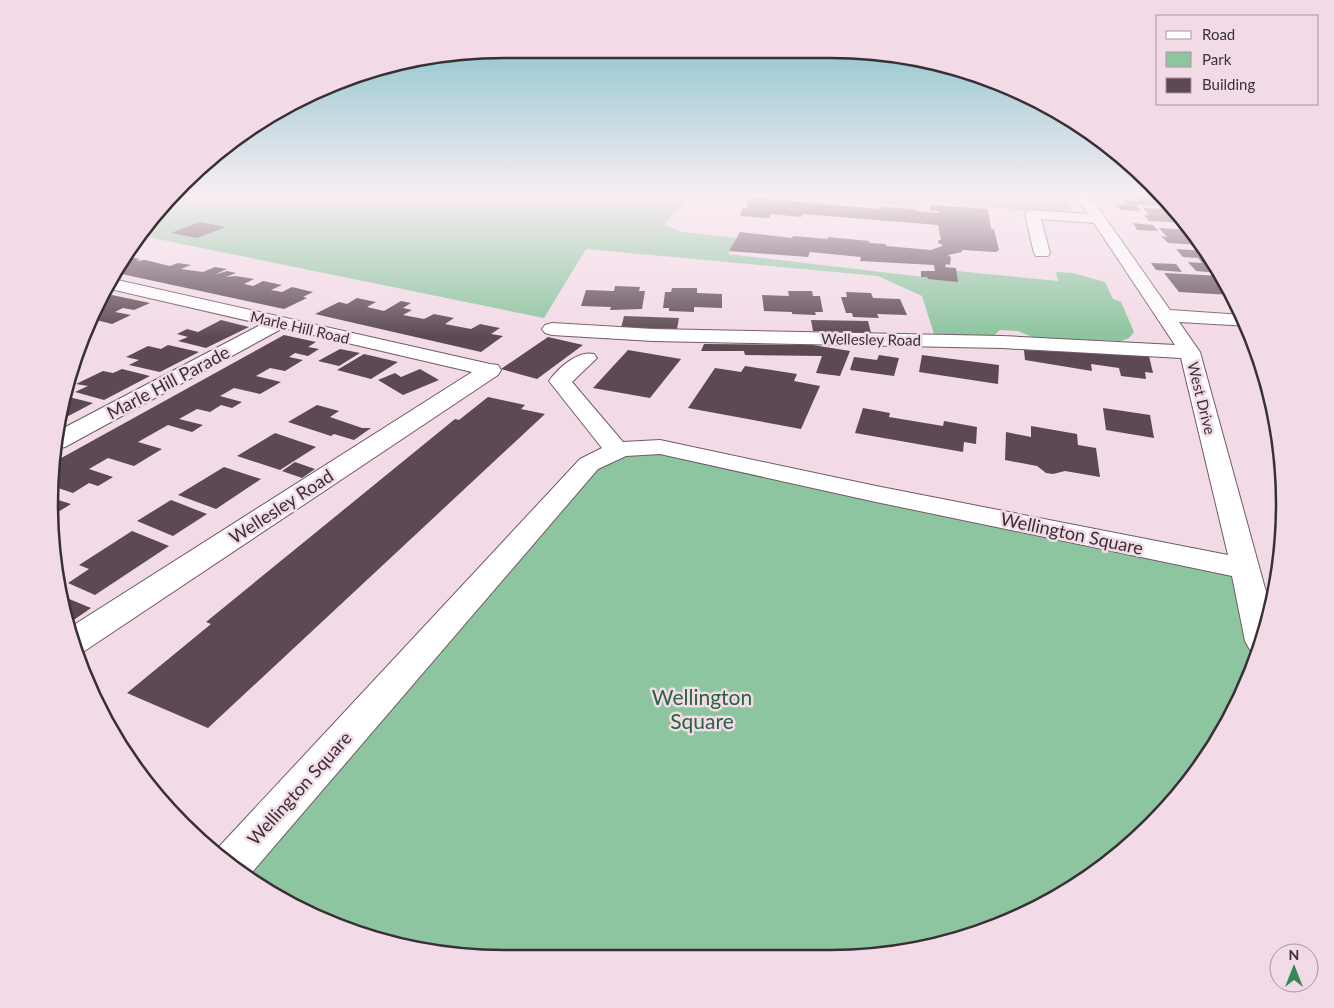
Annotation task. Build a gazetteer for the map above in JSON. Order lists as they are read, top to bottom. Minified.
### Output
{"streets":{"street":["Marle Hill Road","Wellesley Road","Marle Hill Parade","West Drive","Wellington Square"]},"crossings":[["Marle Hill Road","Wellesley Road"],["Marle Hill Road","Marle Hill Parade"],["Wellesley Road","West Drive"],["West Drive","Wellington Square"]],"parks":["Wellington Square"],"legend":["Road","Park","Building"],"north":"top"}
